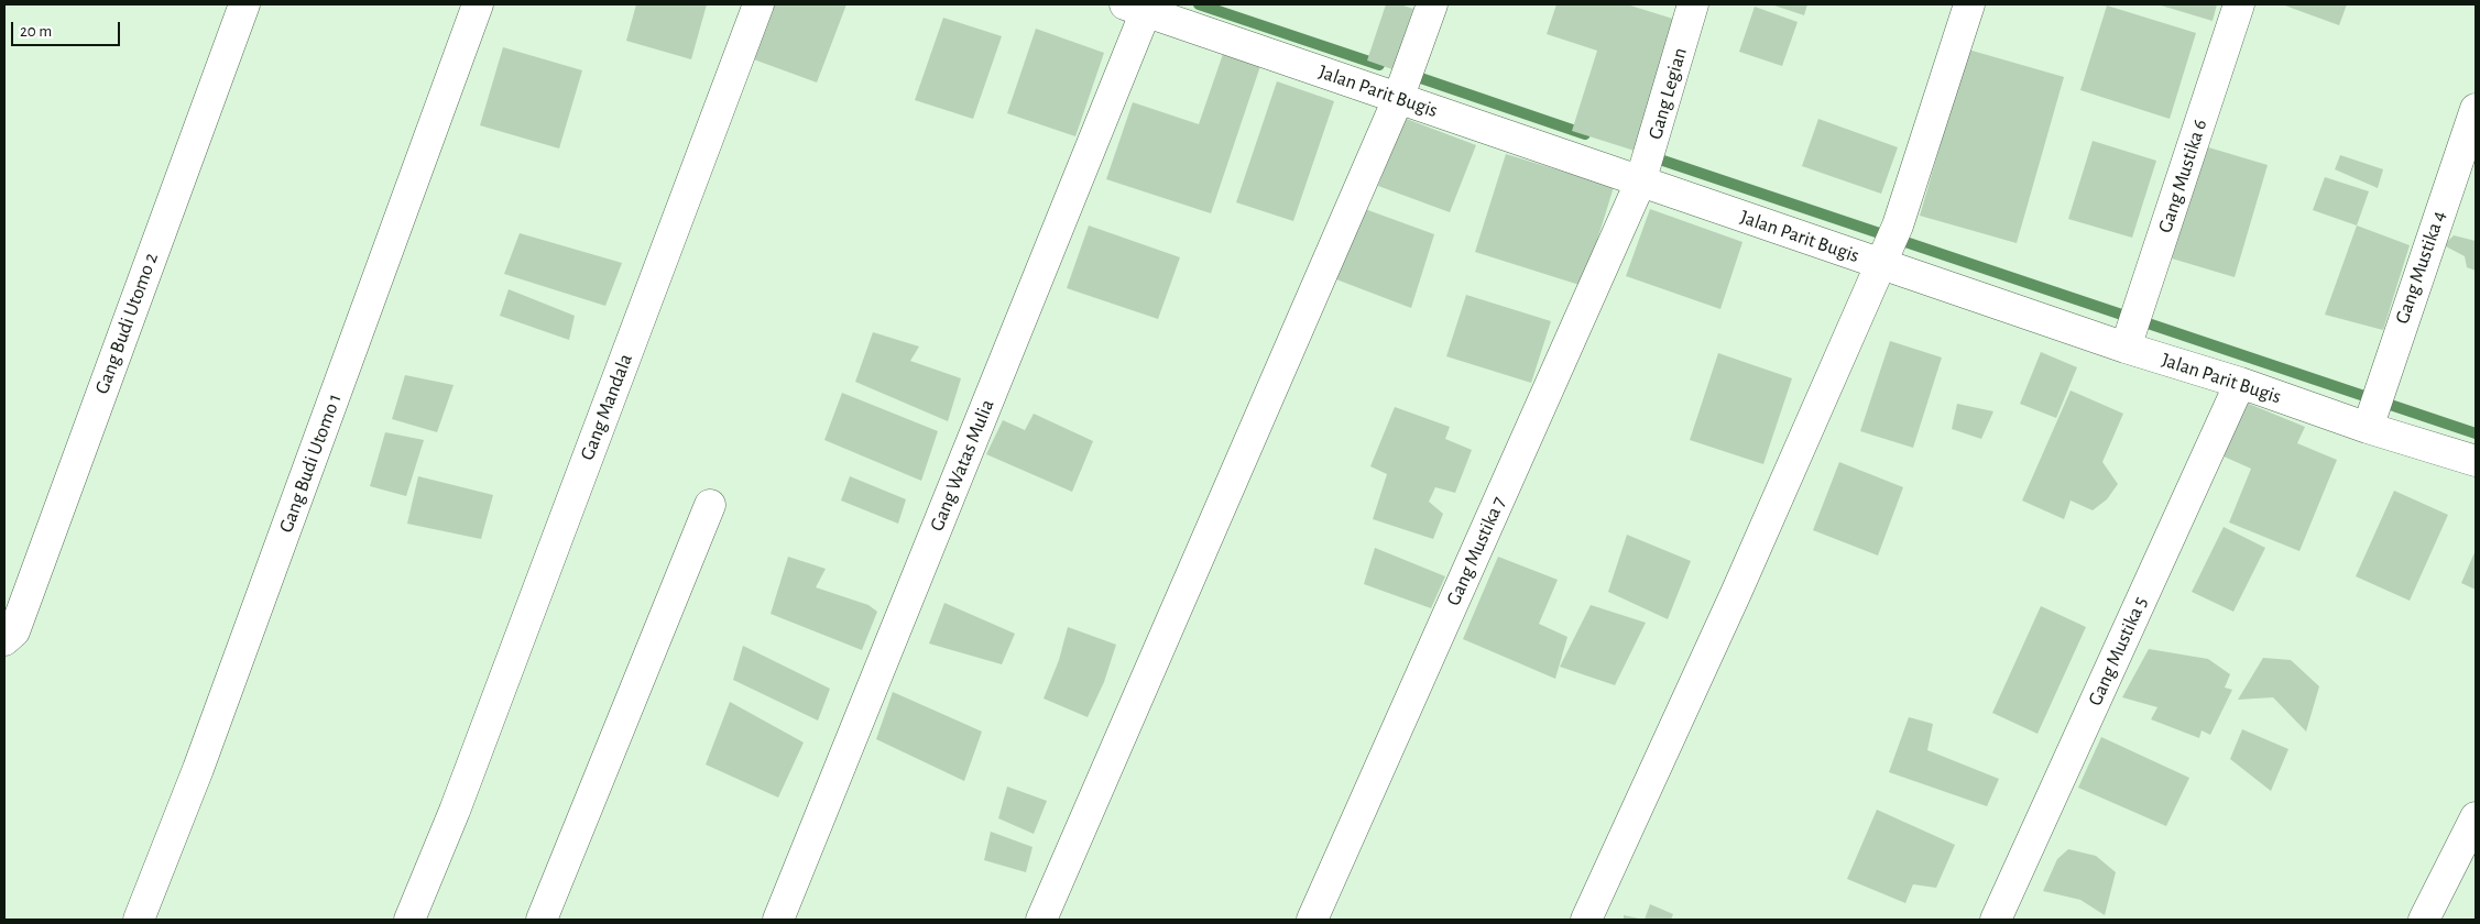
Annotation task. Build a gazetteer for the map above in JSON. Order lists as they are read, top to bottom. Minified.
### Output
{"streets":{"street":["Jalan Parit Bugis","Gang Legian","Gang Mustika 6","Gang Mustika 4","Gang Budi Utomo 2","Gang Mandala","Gang Budi Utomo 1","Gang Watas Mulia","Gang Mustika 7","Gang Mustika 5"]},"crossings":[["Jalan Parit Bugis","Gang Legian"],["Jalan Parit Bugis","Gang Mustika 6"],["Jalan Parit Bugis","Gang Mustika 4"],["Jalan Parit Bugis","Gang Watas Mulia"],["Jalan Parit Bugis","Gang Mustika 7"],["Jalan Parit Bugis","Gang Mustika 5"],["Gang Legian","Gang Mustika 7"]],"scale_bar":"20 m"}
